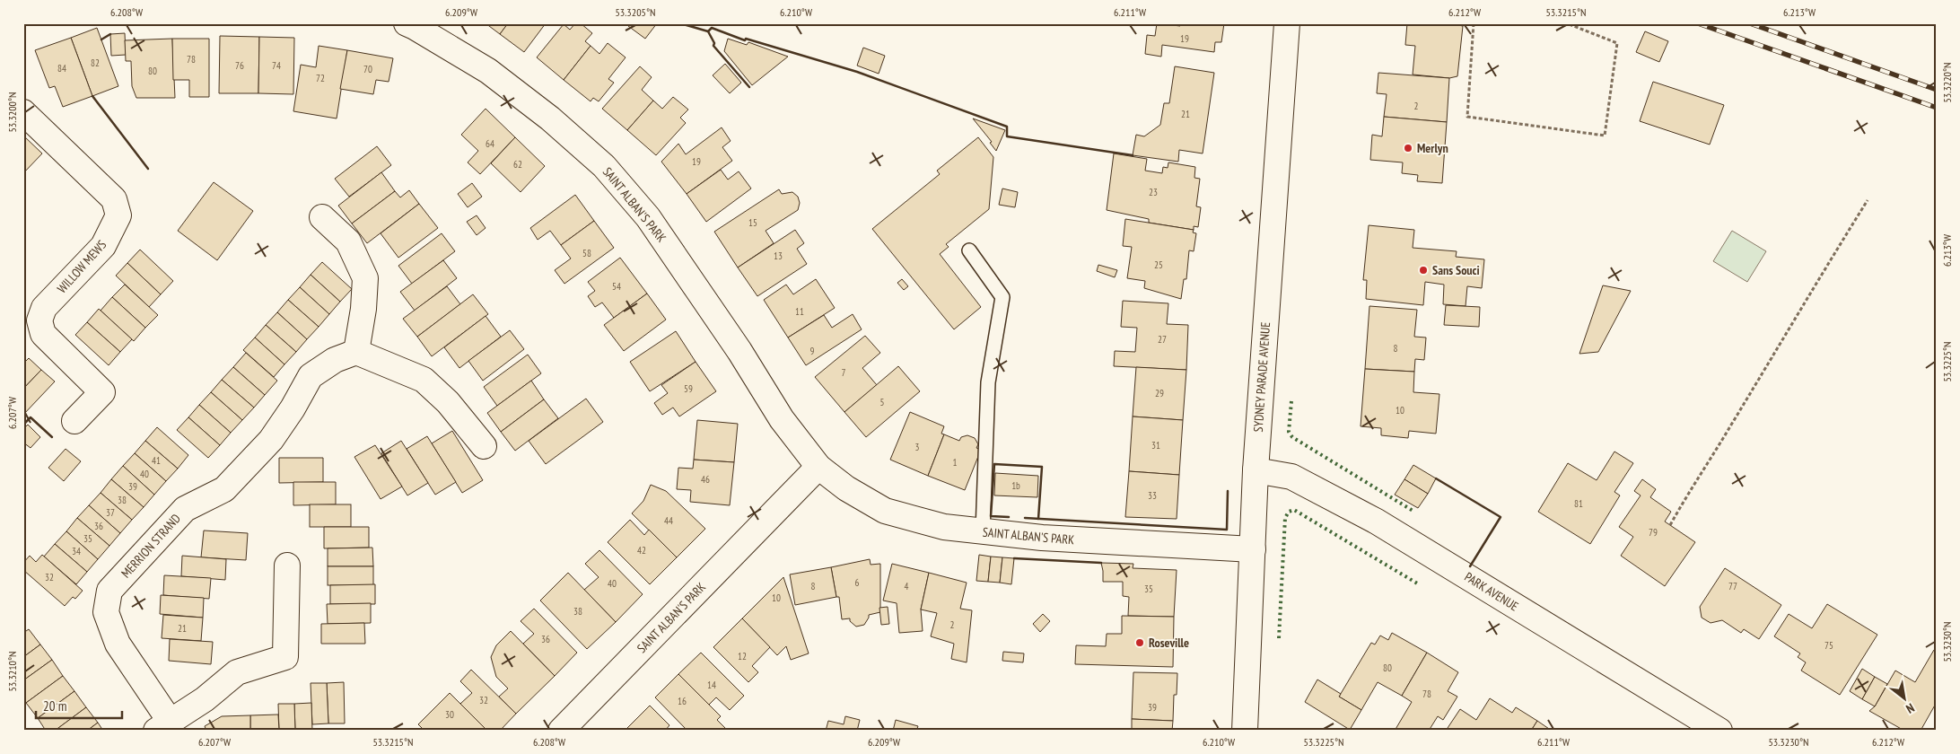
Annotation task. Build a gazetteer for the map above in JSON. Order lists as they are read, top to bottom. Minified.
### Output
{"streets":{"street":["SAINT ALBAN'S PARK","WILLOW MEWS","SYDNEY PARADE AVENUE","MERRION STRAND","PARK AVENUE"]},"crossings":[["SAINT ALBAN'S PARK","SYDNEY PARADE AVENUE"],["SYDNEY PARADE AVENUE","PARK AVENUE"]],"places":["Merlyn","Sans Souci","Roseville"],"house_numbers":["19","78","82","76","74","84","70","80","72","2","21","64","19","62","23","15","58","13","25","54","11","27","8","9","7","59","29","5","10","31","3","41","1","40","46","1b","39","33","38","81","37","44","36","79","35","42","34","32","6","40","8","4","77","35","10","38","2","21","36","75","12","80","14","78","32","16","39","30"],"scale_bar":"20 m","north":"bottom right","coordinates":["6.208°W","6.209°W","53.3205°N","6.210°W","6.211°W","6.212°W","53.3215°N","6.213°W","53.3220°N","53.3200°N","53.3225°N","6.207°W","53.3230°N","53.3210°N"]}
